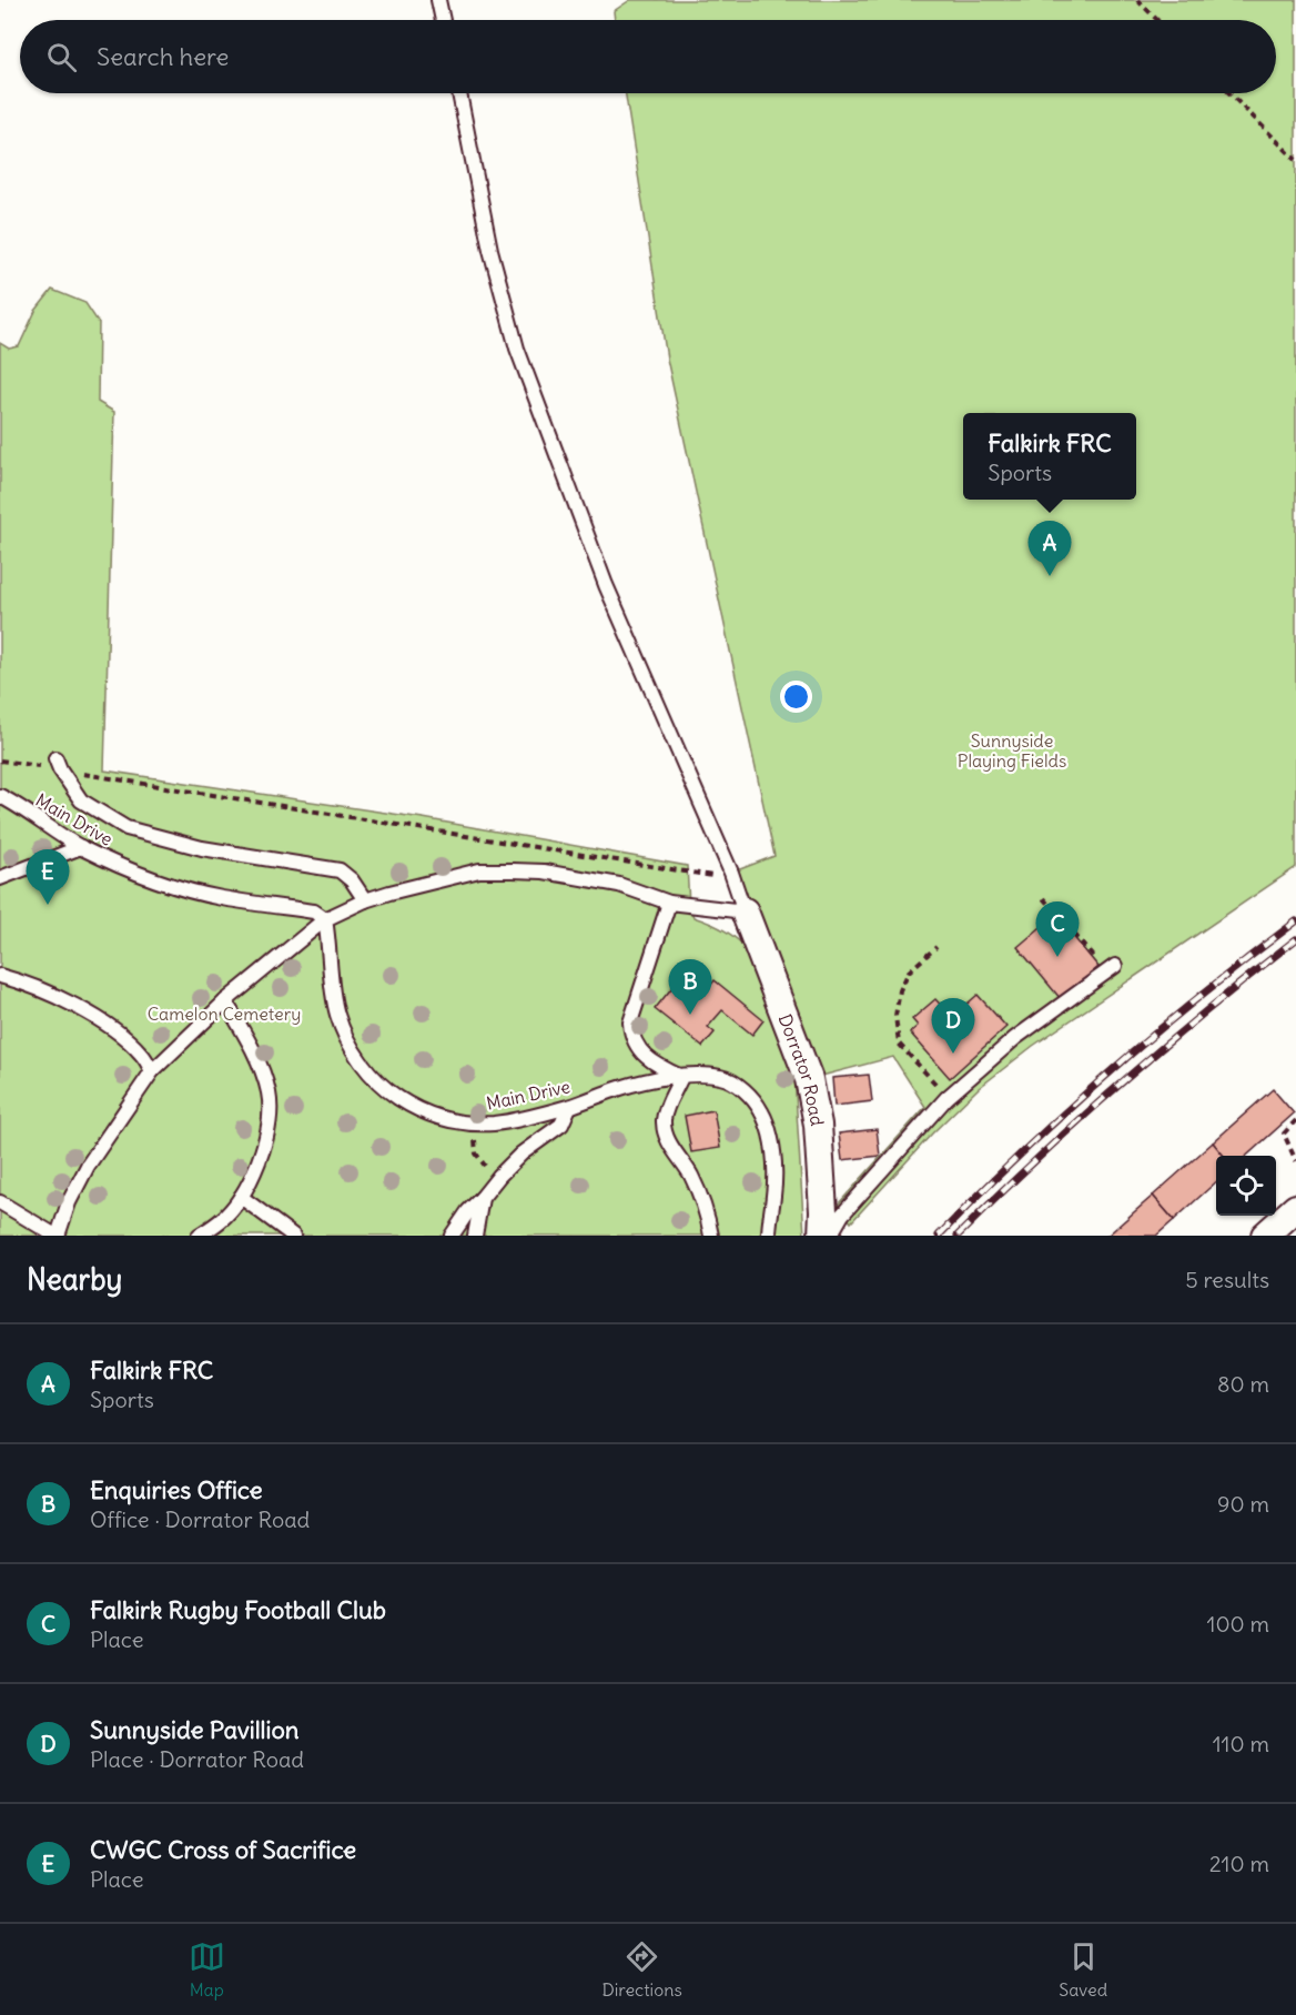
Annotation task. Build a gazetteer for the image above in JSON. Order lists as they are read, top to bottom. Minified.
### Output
{"streets":{"street":["Dorrator Road"],"lane":["Main Drive"]},"parks":["Sunnyside Playing Fields","Camelon Cemetery"],"page":{"search":"Search here","popup":["Falkirk FRC","Sports"],"pins":["A","E","C","B","D"],"heading":["Nearby","5 results"],"list":[{"mark":"A","name":"Falkirk FRC","note":"Sports","value":"80 m"},{"mark":"B","name":"Enquiries Office","note":"Office · Dorrator Road","value":"90 m"},{"mark":"C","name":"Falkirk Rugby Football Club","note":"Place","value":"100 m"},{"mark":"D","name":"Sunnyside Pavillion","note":"Place · Dorrator Road","value":"110 m"},{"mark":"E","name":"CWGC Cross of Sacrifice","note":"Place","value":"210 m"}],"nav":["Map","Directions","Saved"]}}
